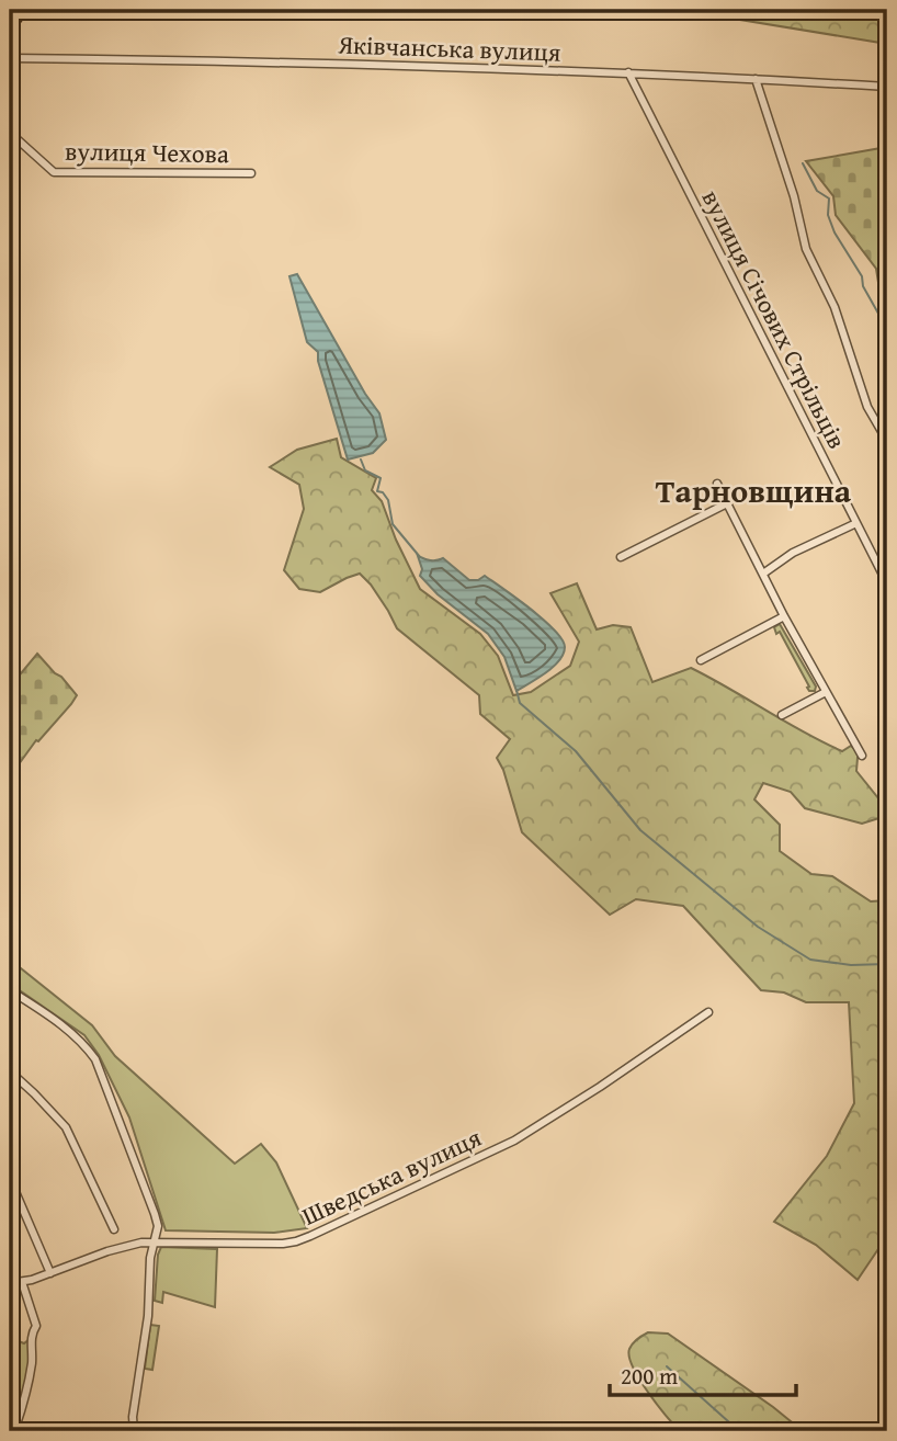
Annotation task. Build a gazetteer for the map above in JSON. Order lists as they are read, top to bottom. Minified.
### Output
{"streets":{"street":["Яківчанська вулиця","вулиця Чехова","вулиця Січових Стрільців","Шведська вулиця"]},"crossings":[["Яківчанська вулиця","вулиця Січових Стрільців"]],"districts":["Тарновщина"],"scale_bar":"200 m"}
